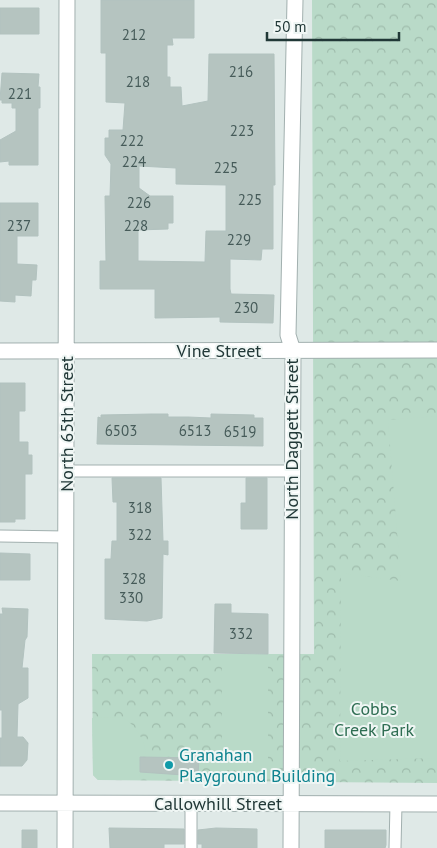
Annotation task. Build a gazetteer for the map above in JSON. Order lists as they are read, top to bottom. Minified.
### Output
{"streets":{"street":["Vine Street","North 65th Street","North Daggett Street","Callowhill Street"]},"crossings":[["Vine Street","North 65th Street"],["Vine Street","North Daggett Street"],["North 65th Street","Callowhill Street"],["North Daggett Street","Callowhill Street"]],"parks":["Cobbs Creek Park"],"places":["Granahan Playground Building"],"house_numbers":["212","216","218","221","223","222","224","225","225","226","237","228","229","230","6503","6513","6519","318","322","328","330","332"],"scale_bar":"50 m"}
